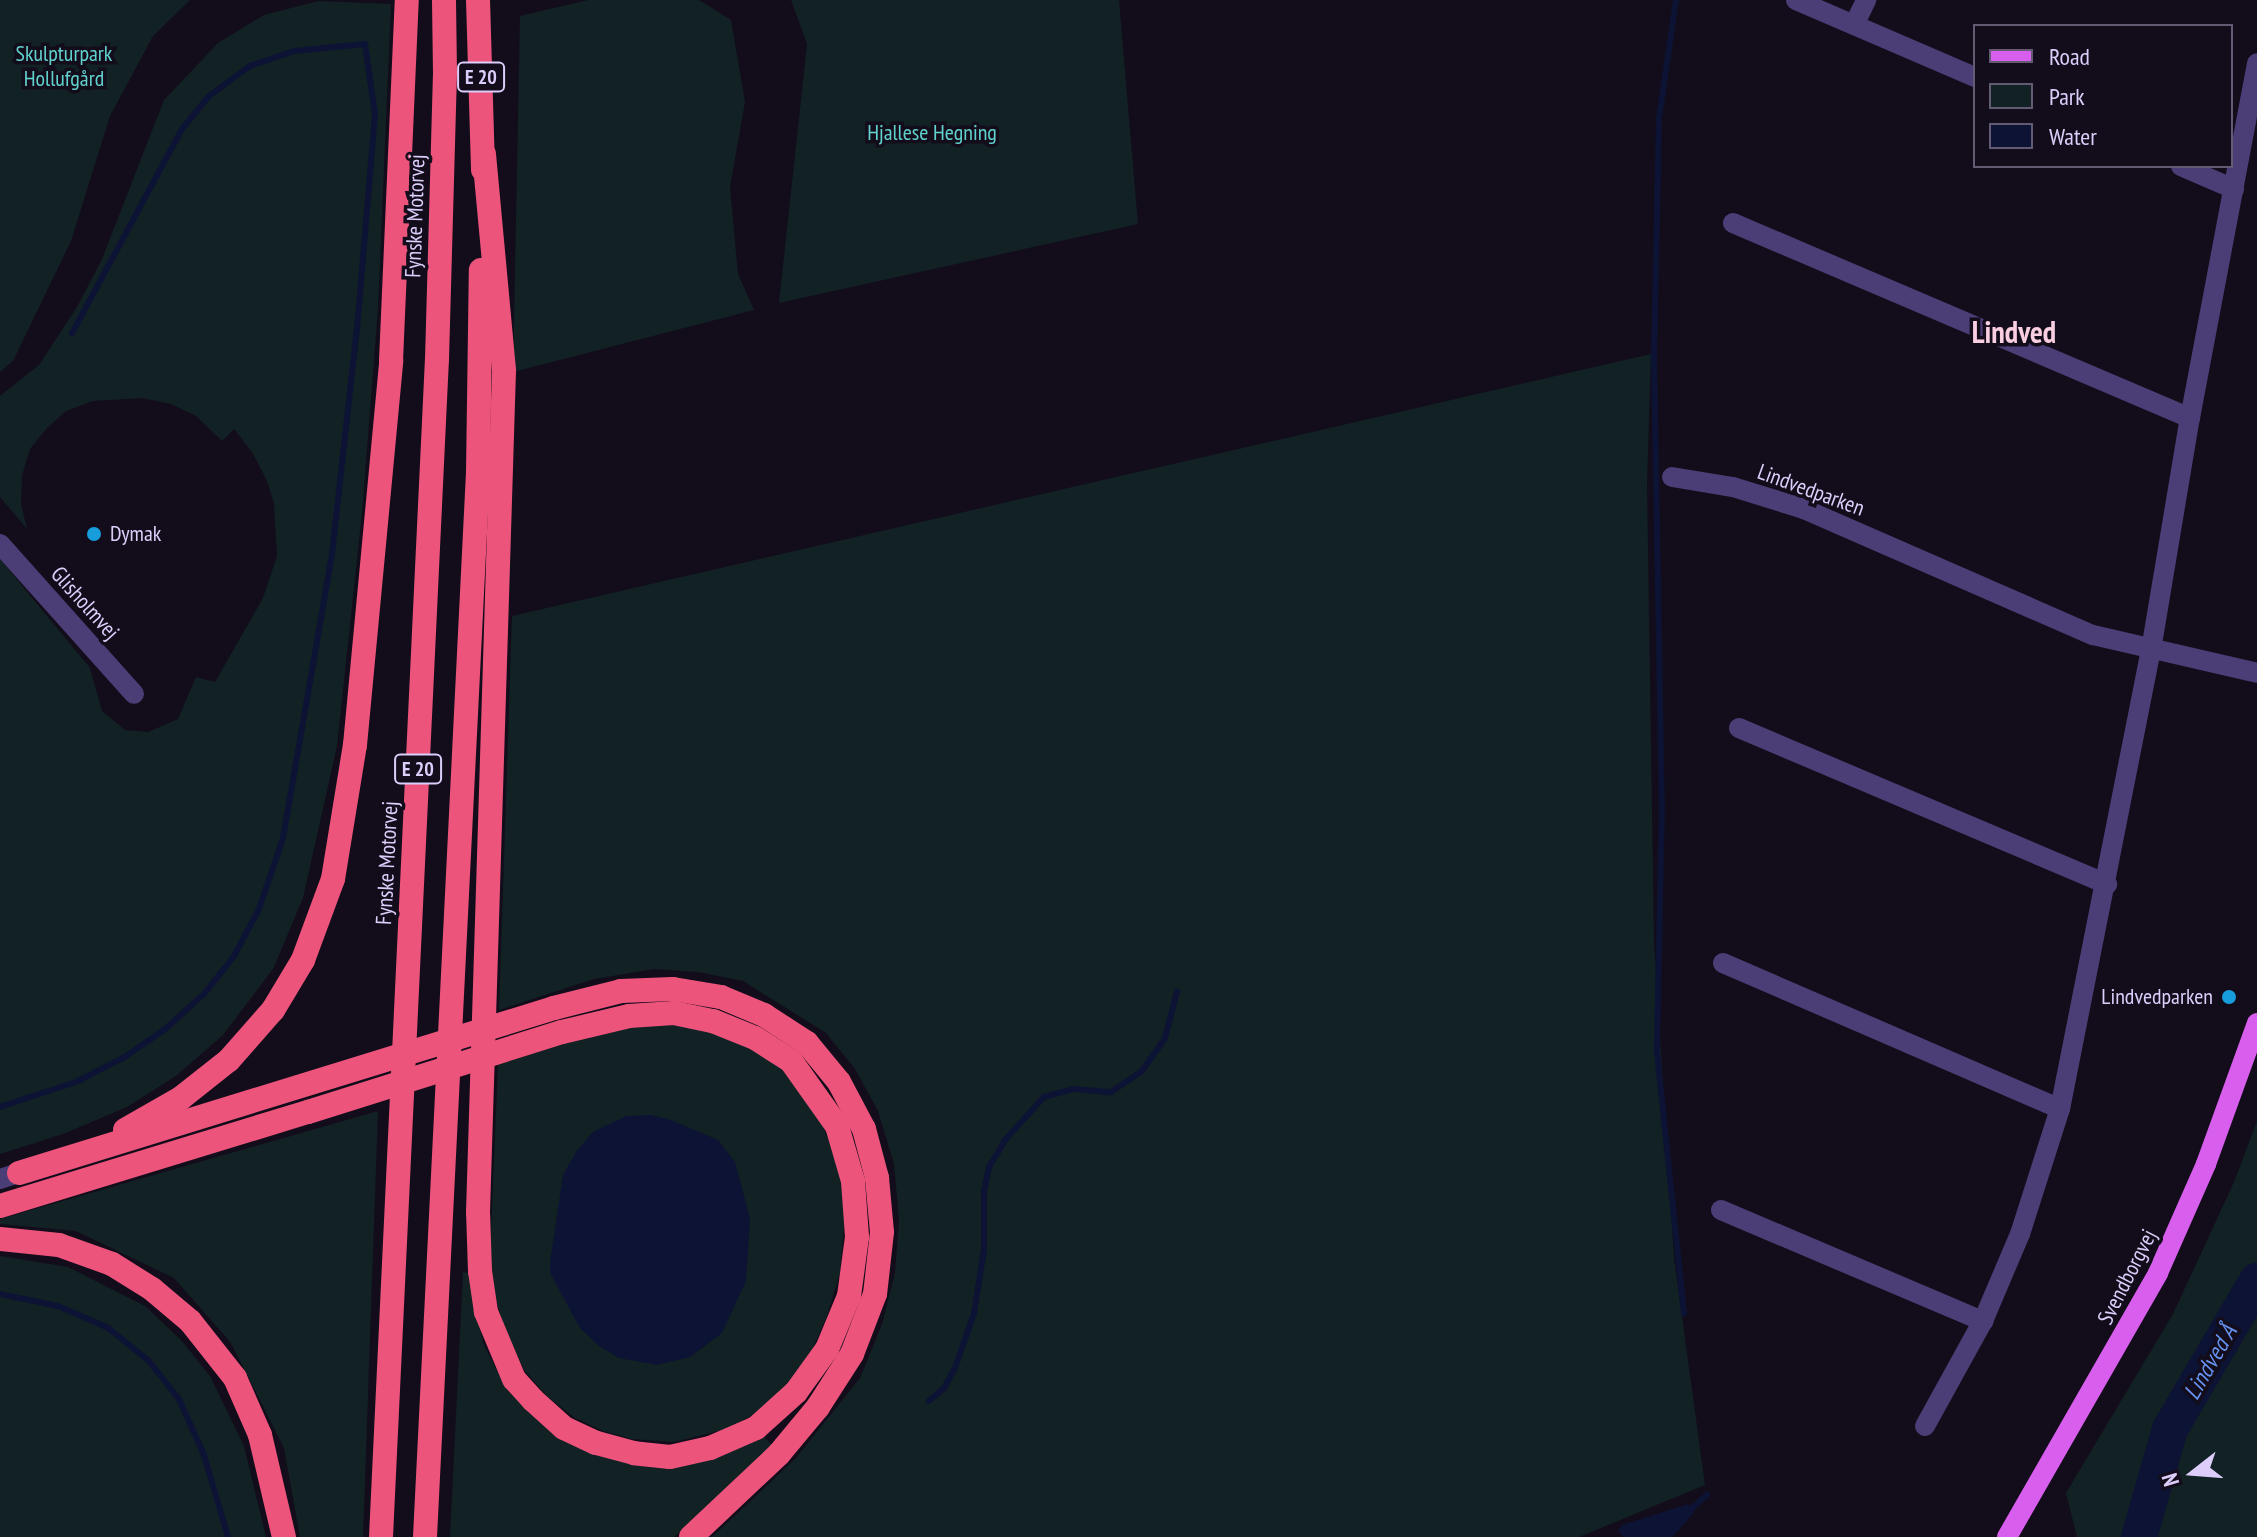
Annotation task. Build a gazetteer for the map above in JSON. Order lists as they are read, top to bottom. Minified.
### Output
{"streets":{"highway":["E 20","Fynske Motorvej"],"main road":["Svendborgvej"],"street":["Lindvedparken","Glisholmvej"]},"districts":["Lindved"],"water":["Lindved Å"],"parks":["Skulpturpark Hollufgård","Hjallese Hegning"],"places":["Dymak","Lindvedparken"],"legend":["Road","Park","Water"],"north":"left"}
